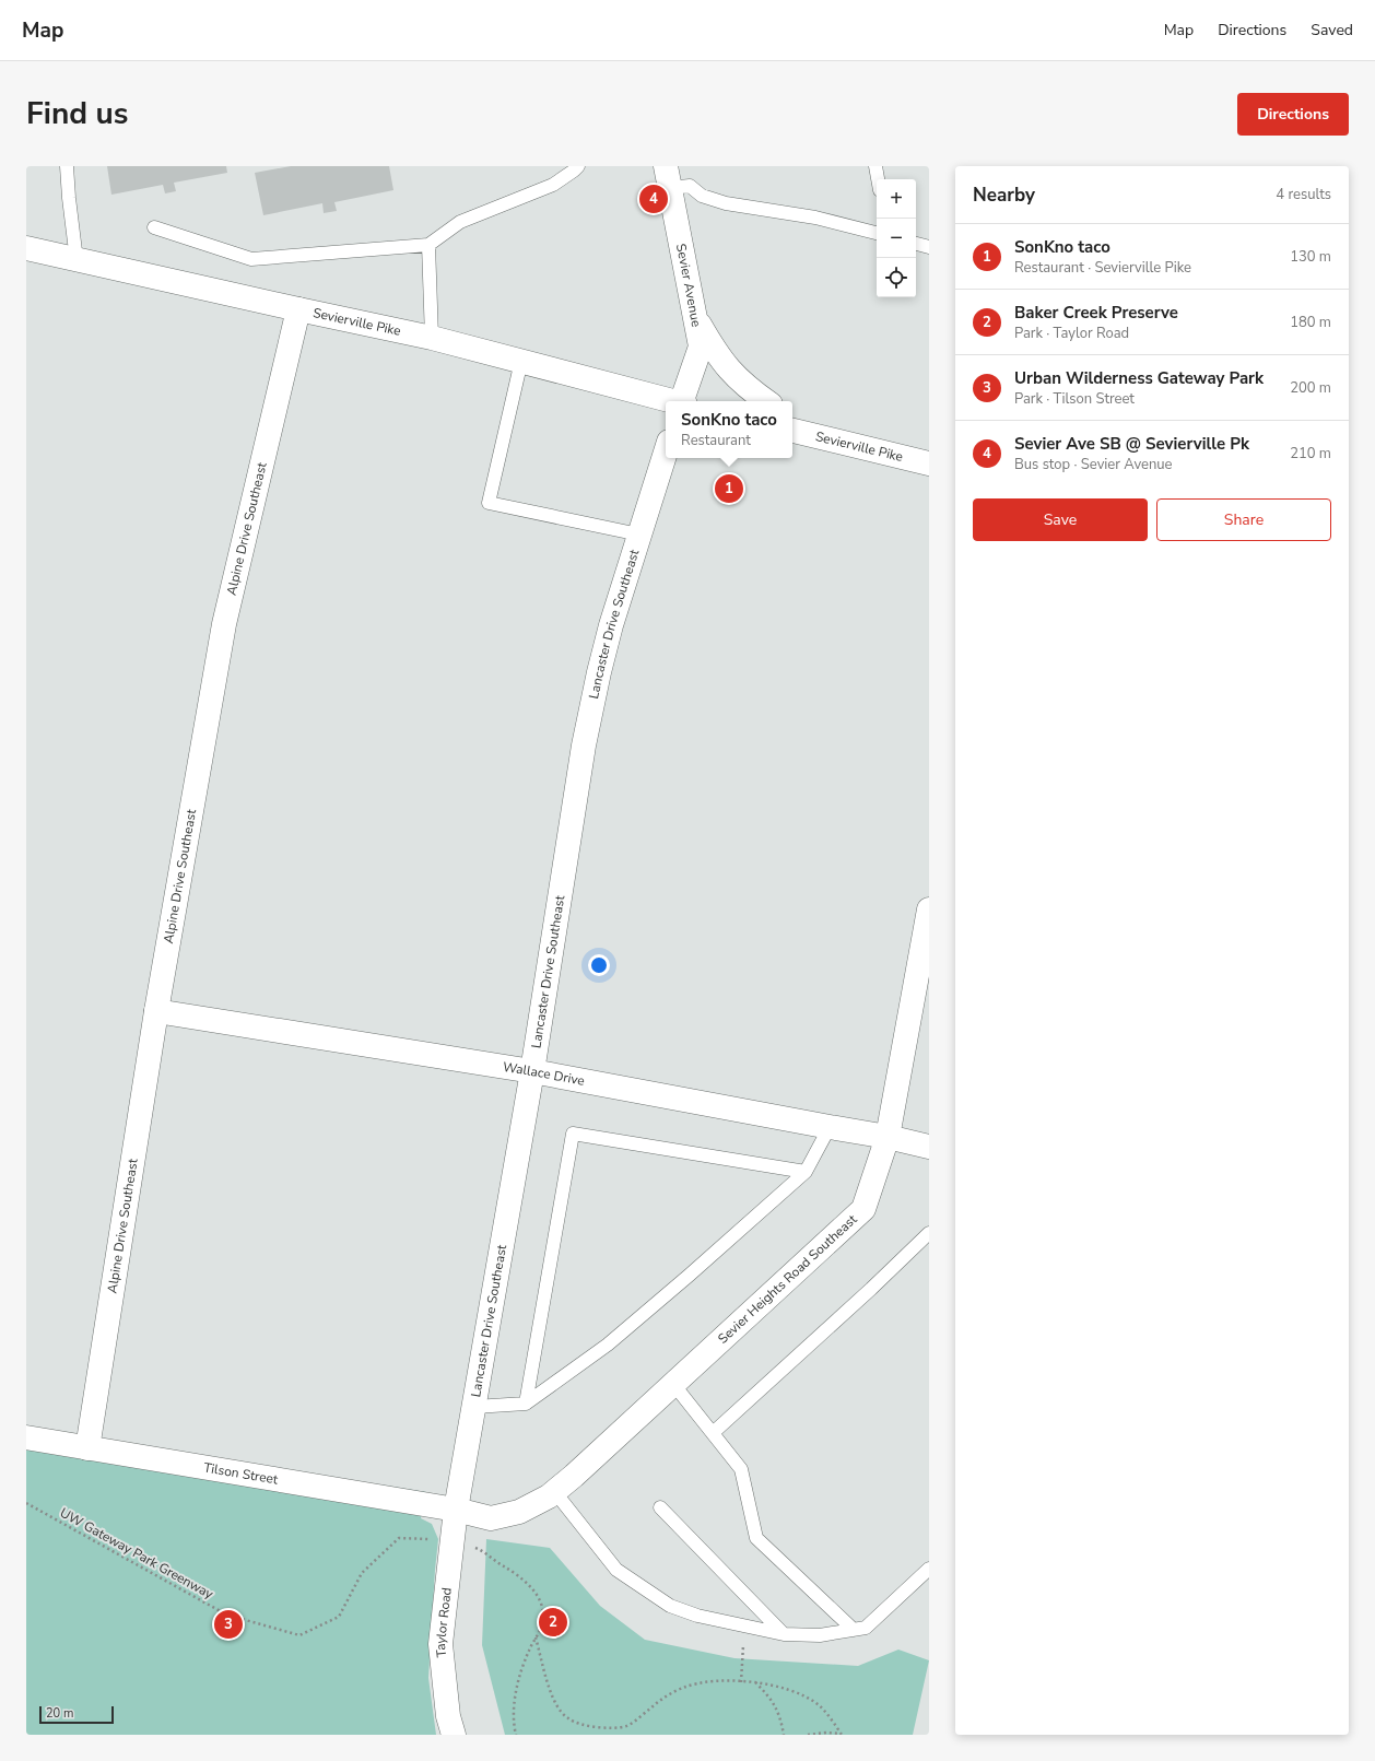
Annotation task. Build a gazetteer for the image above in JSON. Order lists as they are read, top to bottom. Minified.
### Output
{"streets":{"street":["Sevier Avenue","Sevierville Pike","Alpine Drive Southeast","Lancaster Drive Southeast","Wallace Drive","Sevier Heights Road Southeast","Tilson Street","Taylor Road"],"path":["UW Gateway Park Greenway"]},"crossings":[["Sevierville Pike","Alpine Drive Southeast"],["Alpine Drive Southeast","Wallace Drive"],["Alpine Drive Southeast","Tilson Street"],["Lancaster Drive Southeast","Wallace Drive"],["Lancaster Drive Southeast","Tilson Street"],["Lancaster Drive Southeast","Taylor Road"],["Wallace Drive","Sevier Heights Road Southeast"],["Sevier Heights Road Southeast","Tilson Street"],["Tilson Street","Taylor Road"],["UW Gateway Park Greenway","Taylor Road"]],"scale_bar":"20 m","page":{"header":"Map","nav":["Map","Directions","Saved"],"title":"Find us","buttons":["Directions",["Save","Share"]],"heading":["Nearby","4 results"],"map_buttons":["+","−"],"pins":["4","1","2","3"],"list":[{"mark":"1","name":"SonKno taco","note":"Restaurant · Sevierville Pike","value":"130 m"},{"mark":"2","name":"Baker Creek Preserve","note":"Park · Taylor Road","value":"180 m"},{"mark":"3","name":"Urban Wilderness Gateway Park","note":"Park · Tilson Street","value":"200 m"},{"mark":"4","name":"Sevier Ave SB @ Sevierville Pk","note":"Bus stop · Sevier Avenue","value":"210 m"}],"popup":["SonKno taco","Restaurant"],"scale":"20 m"}}
